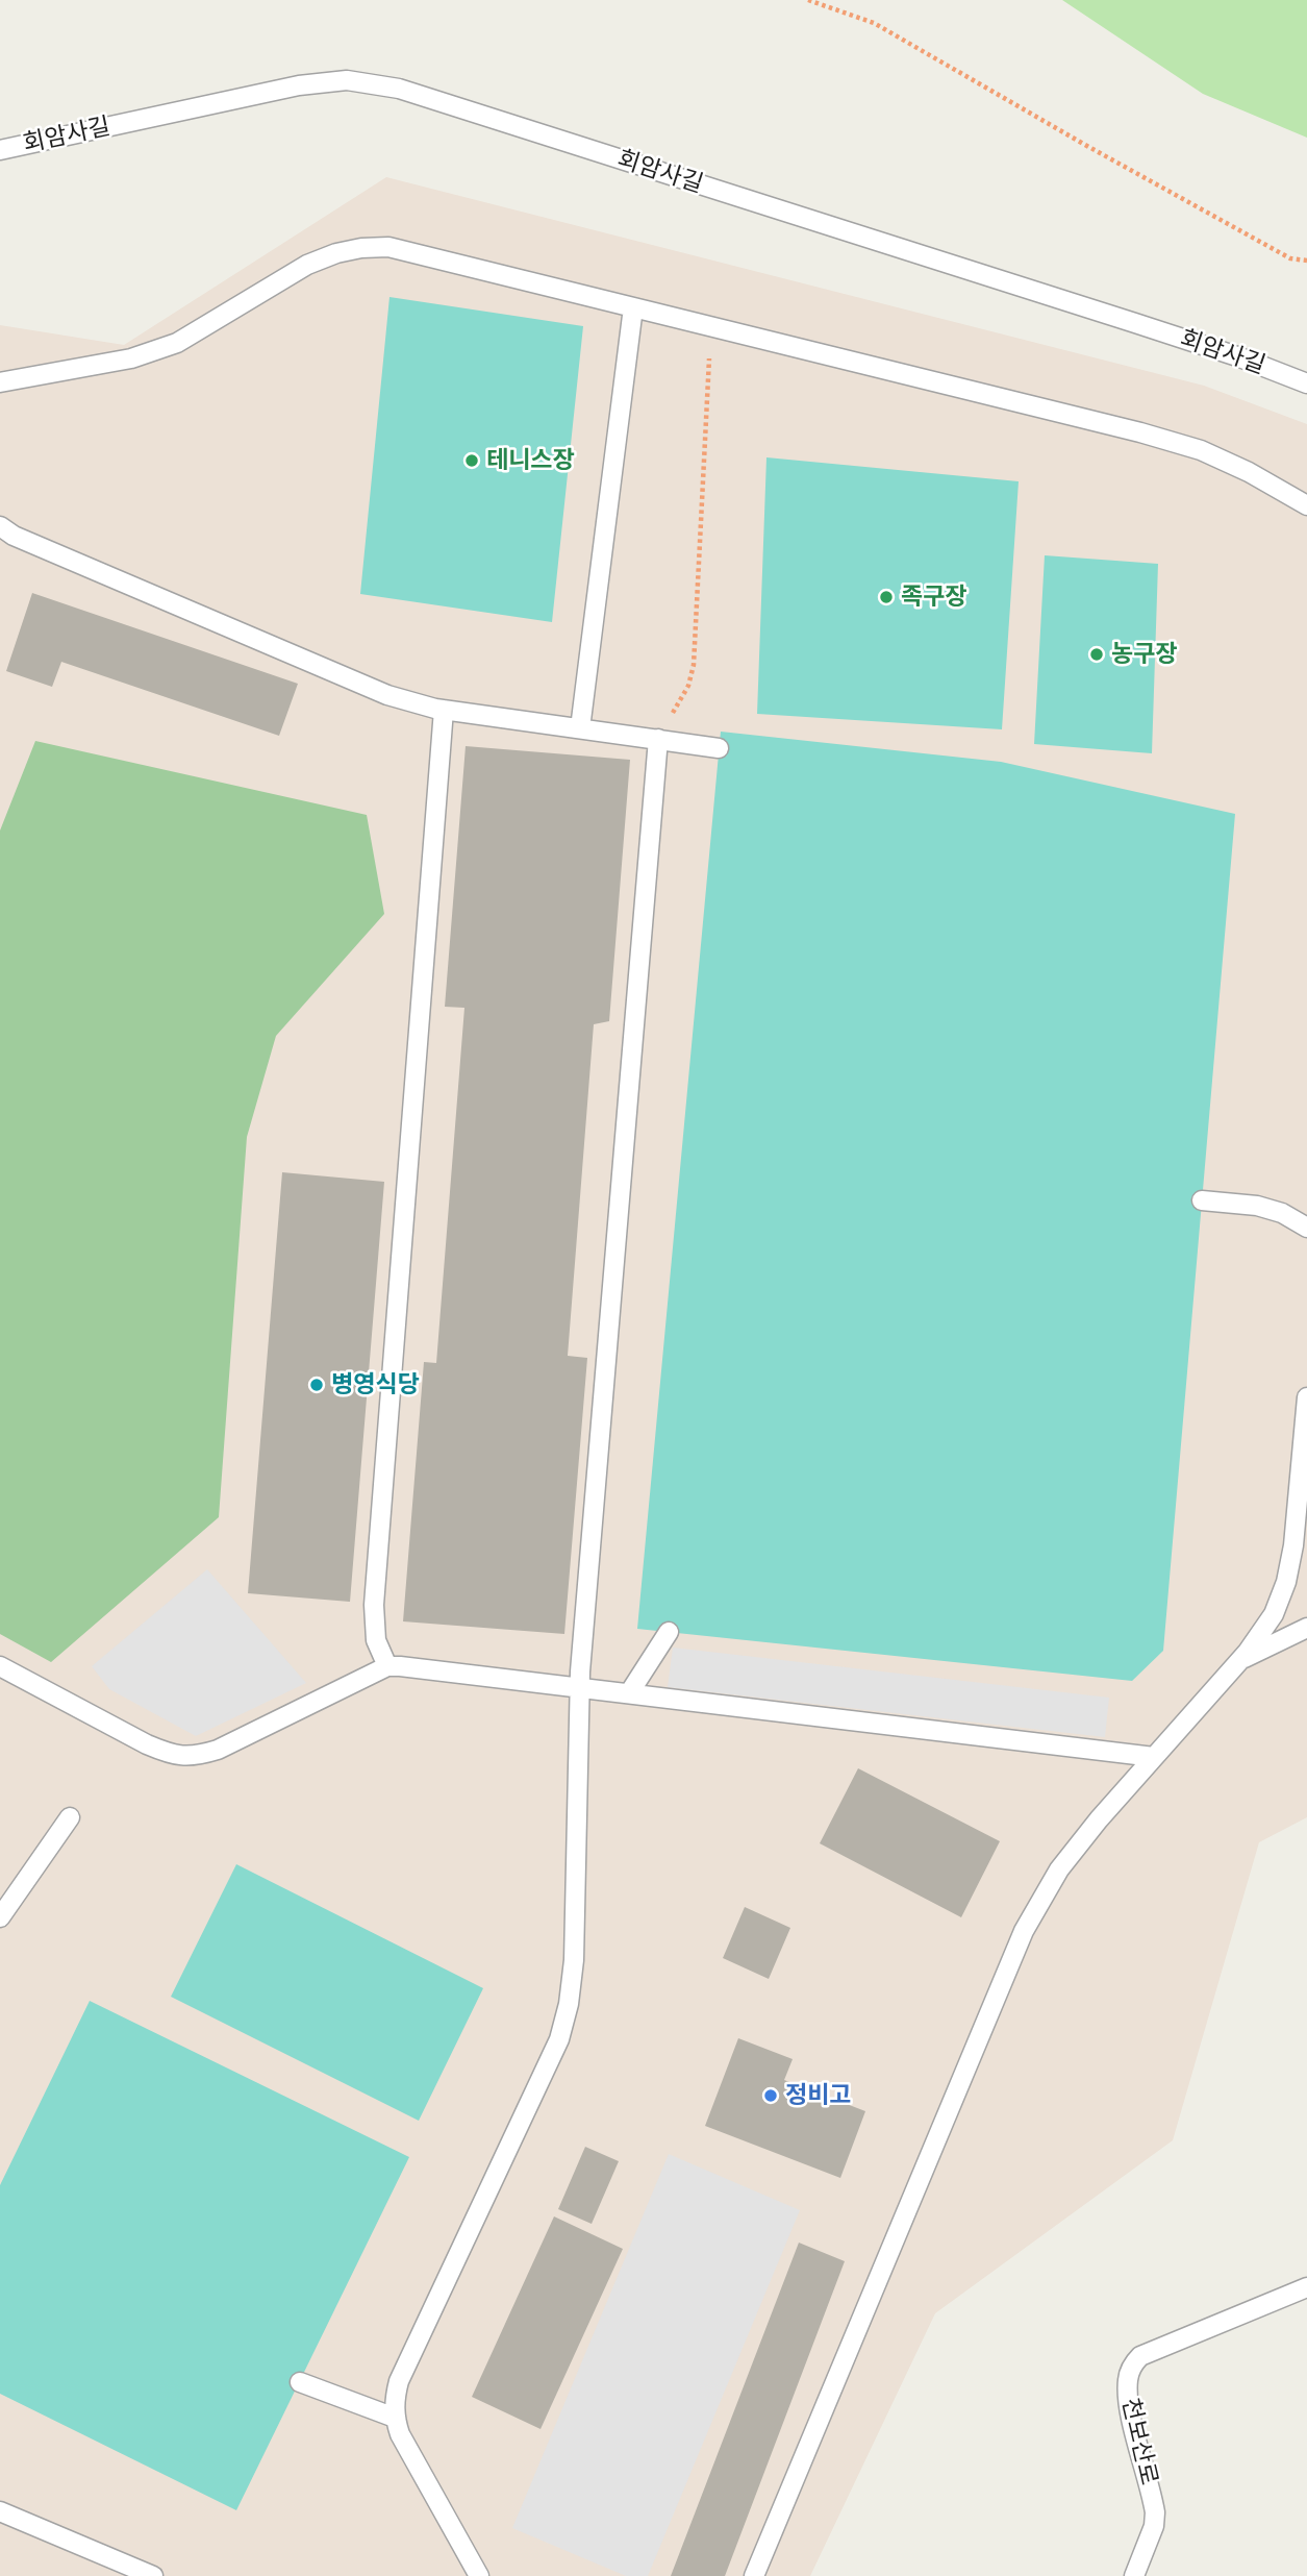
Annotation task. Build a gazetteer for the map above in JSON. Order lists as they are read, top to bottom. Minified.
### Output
{"streets":{"lane":["회암사길","천보산로"]},"places":["테니스장","족구장","농구장","병영식당","정비고"]}
